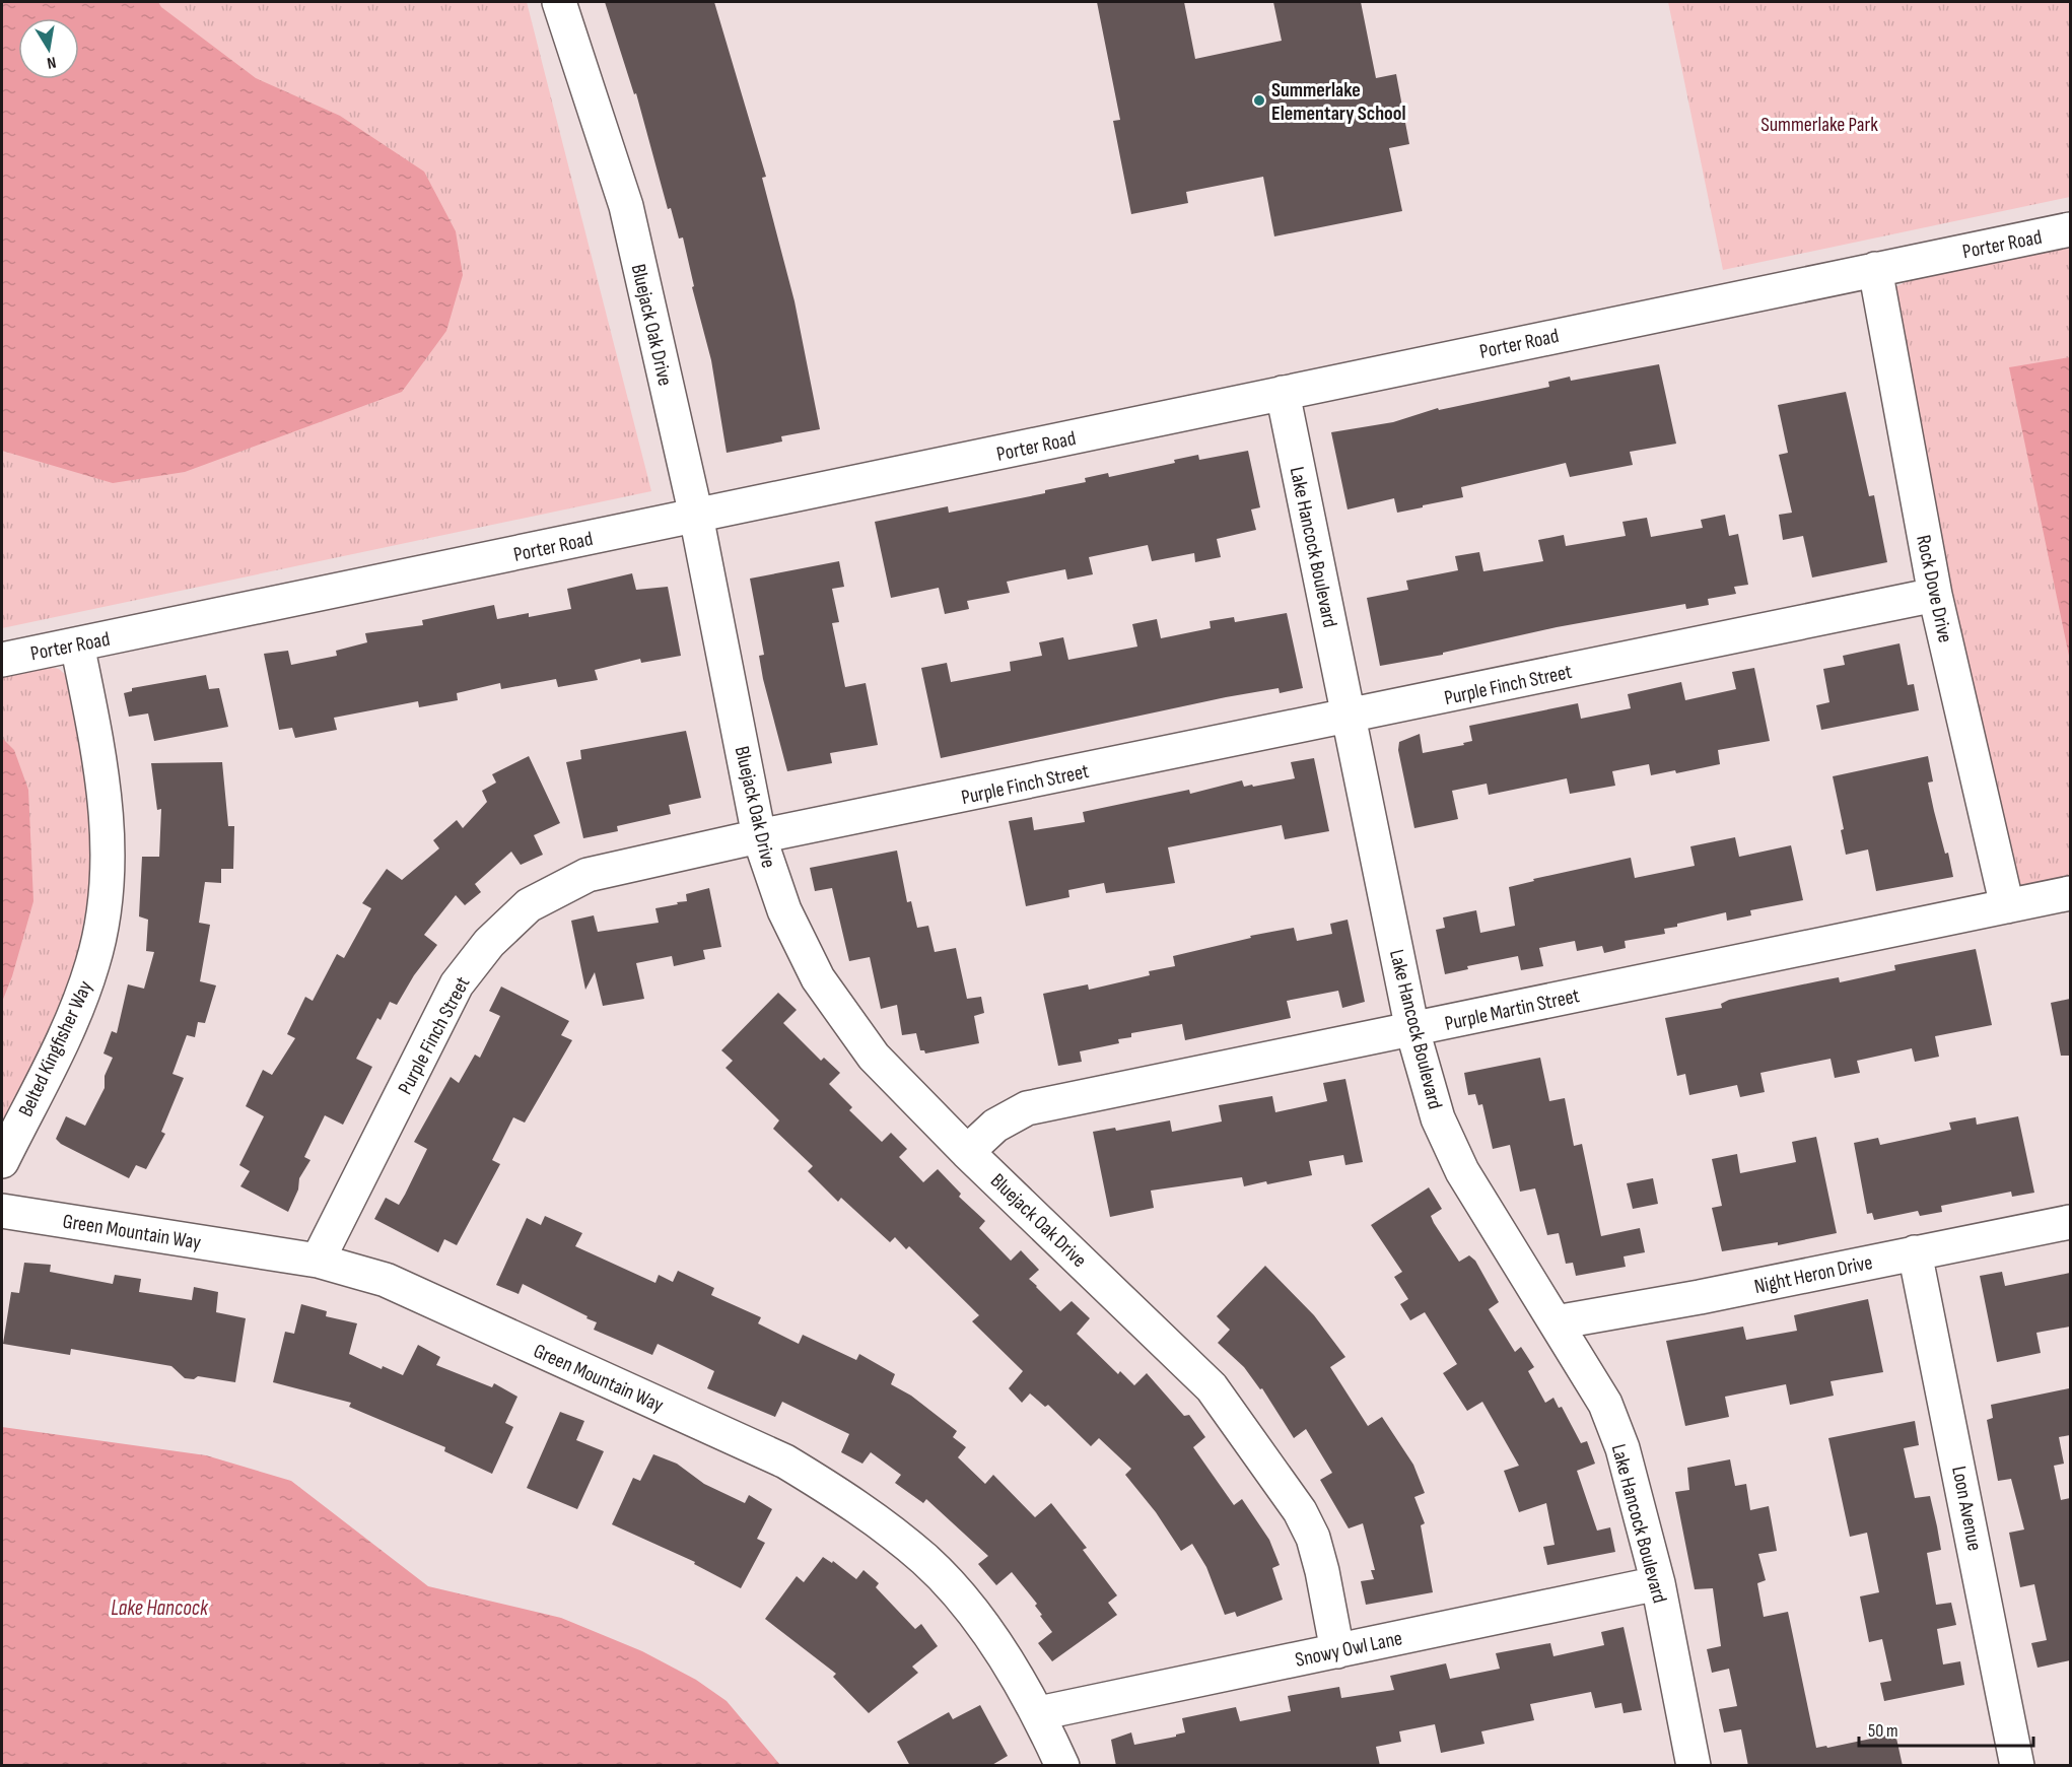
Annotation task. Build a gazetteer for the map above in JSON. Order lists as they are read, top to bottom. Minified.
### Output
{"streets":{"street":["Porter Road","Bluejack Oak Drive","Lake Hancock Boulevard","Rock Dove Drive","Purple Finch Street","Purple Martin Street","Belted Kingfisher Way","Green Mountain Way","Night Heron Drive","Loon Avenue","Snowy Owl Lane"]},"crossings":[["Porter Road","Bluejack Oak Drive"],["Porter Road","Lake Hancock Boulevard"],["Porter Road","Rock Dove Drive"],["Porter Road","Belted Kingfisher Way"],["Bluejack Oak Drive","Purple Finch Street"],["Bluejack Oak Drive","Purple Martin Street"],["Bluejack Oak Drive","Snowy Owl Lane"],["Lake Hancock Boulevard","Purple Finch Street"],["Lake Hancock Boulevard","Purple Martin Street"],["Lake Hancock Boulevard","Night Heron Drive"],["Lake Hancock Boulevard","Snowy Owl Lane"],["Rock Dove Drive","Purple Finch Street"],["Rock Dove Drive","Purple Martin Street"],["Purple Finch Street","Green Mountain Way"],["Green Mountain Way","Snowy Owl Lane"],["Night Heron Drive","Loon Avenue"]],"water":["Lake Hancock"],"parks":["Summerlake Park"],"places":["Summerlake Elementary School"],"scale_bar":"50 m","north":"bottom"}
